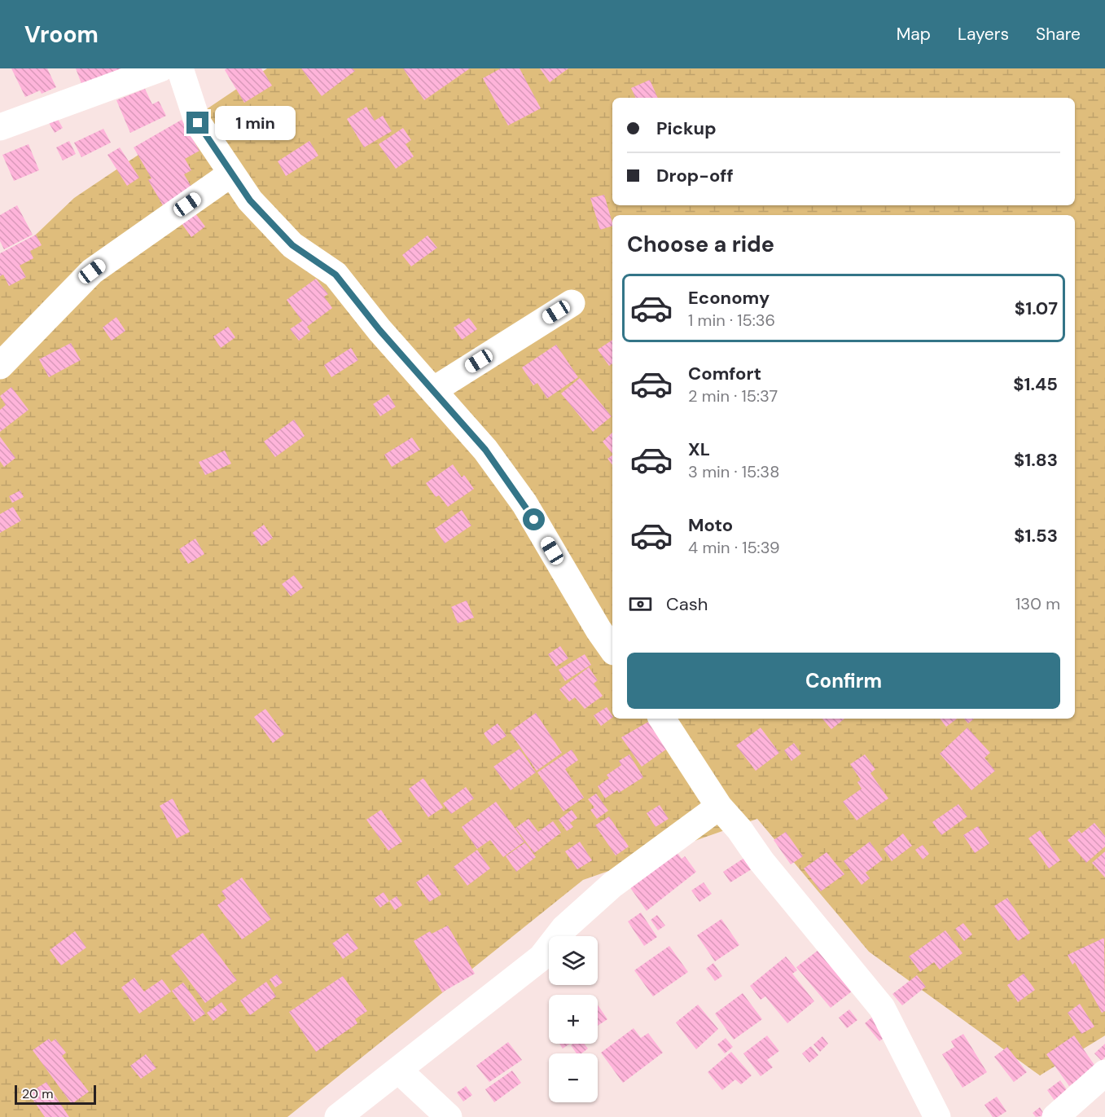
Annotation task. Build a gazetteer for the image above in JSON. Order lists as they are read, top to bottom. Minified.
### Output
{"scale_bar":"20 m","page":{"header":"Vroom","nav":["Map","Layers","Share"],"banner":["Pickup","Drop-off"],"bubble":"1 min","heading":"Choose a ride","list":[{"name":"Economy","note":"1 min · 15:36","value":"$1.07"},{"name":"Comfort","note":"2 min · 15:37","value":"$1.45"},{"name":"XL","note":"3 min · 15:38","value":"$1.83"},{"name":"Moto","note":"4 min · 15:39","value":"$1.53"}],"pay":["Cash","130 m"],"buttons":"Confirm","map_buttons":["+","−"],"scale":"20 m"}}
